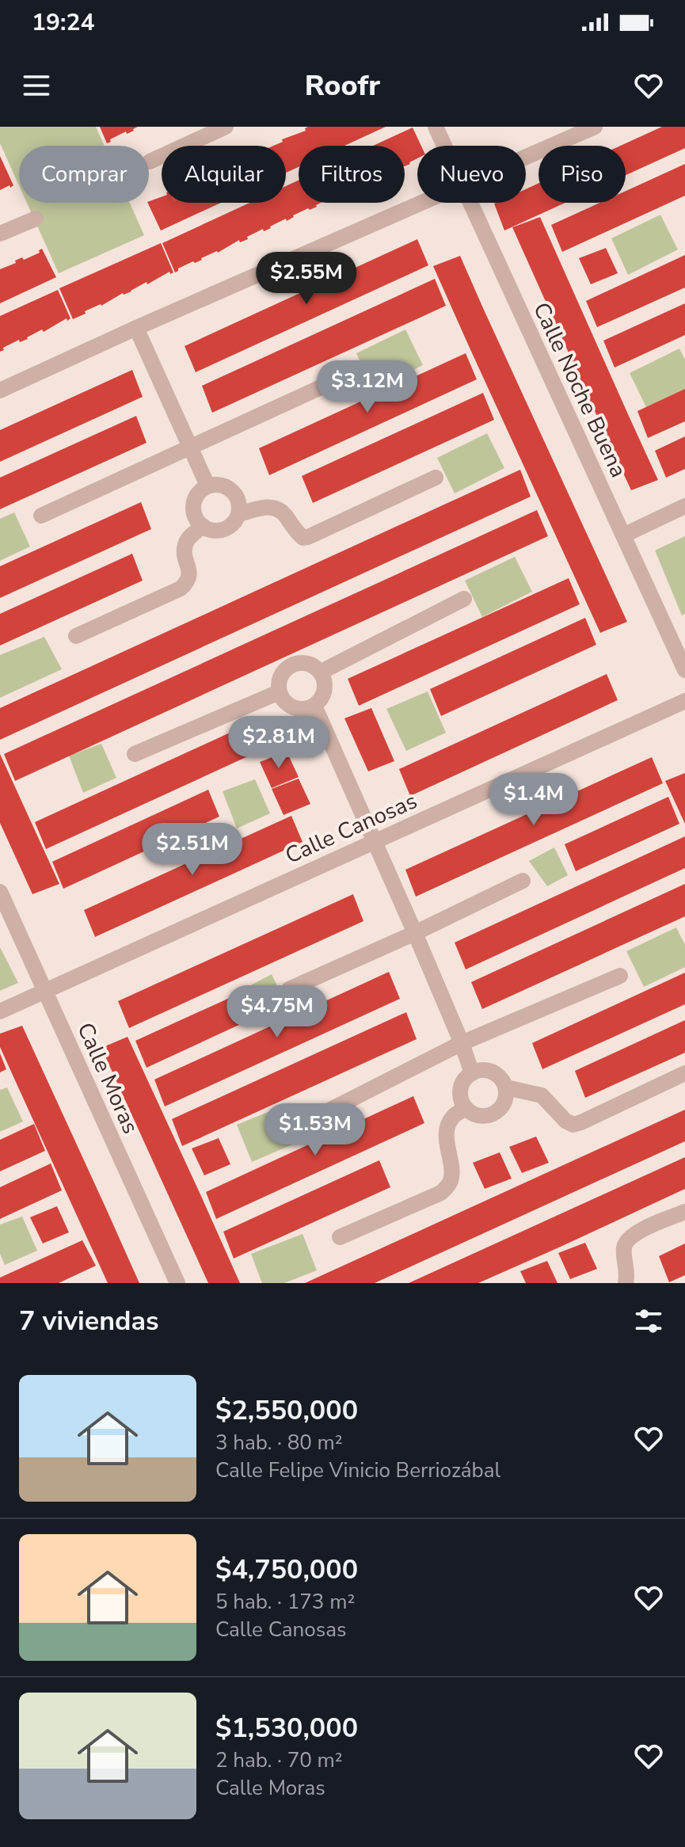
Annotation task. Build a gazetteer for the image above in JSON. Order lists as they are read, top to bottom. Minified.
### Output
{"streets":{"street":["Calle Noche Buena","Calle Canosas","Calle Moras"]},"crossings":[["Calle Canosas","Calle Moras"]],"page":{"status":"19:24","header":"Roofr","chip":["Comprar","Alquilar","Filtros","Nuevo","Piso"],"price":["$2.55M","$3.12M","$2.81M","$1.4M","$2.51M","$4.75M","$1.53M"],"heading":"7 viviendas","list":[{"name":"$2,550,000","note":"3 hab. · 80 m² · Calle Felipe Vinicio Berriozábal"},{"name":"$4,750,000","note":"5 hab. · 173 m² · Calle Canosas"},{"name":"$1,530,000","note":"2 hab. · 70 m² · Calle Moras"}]}}
